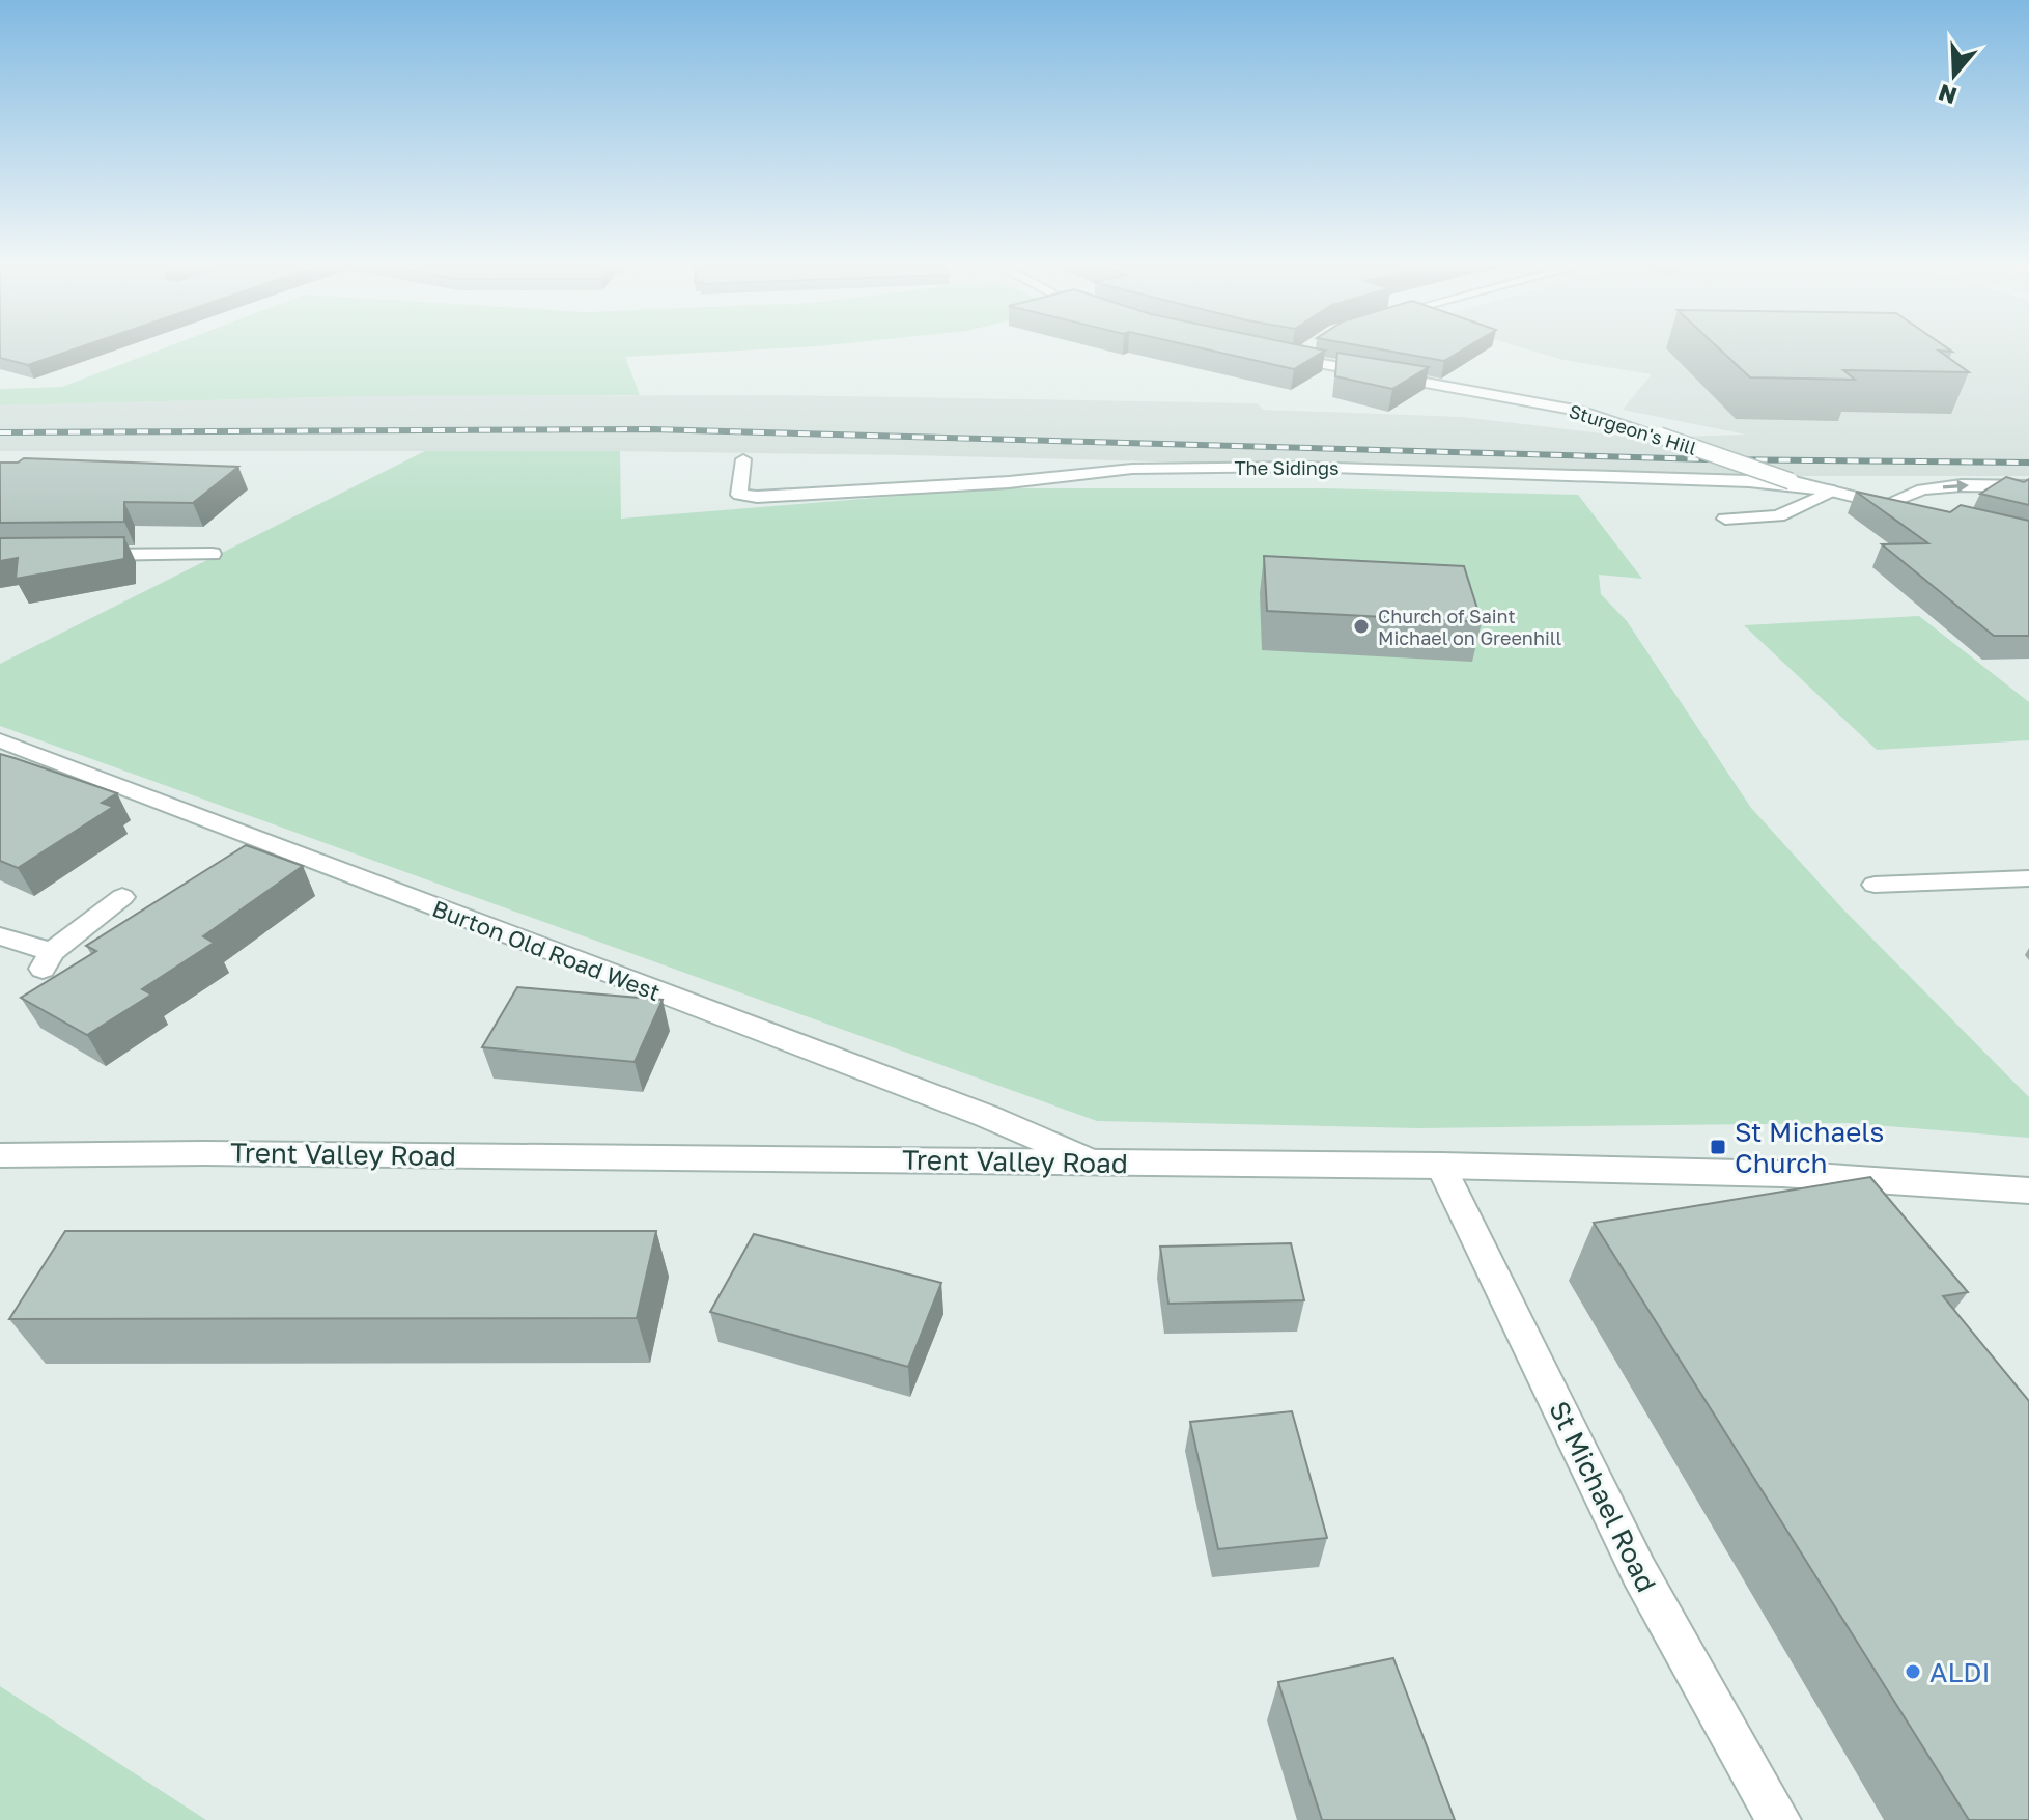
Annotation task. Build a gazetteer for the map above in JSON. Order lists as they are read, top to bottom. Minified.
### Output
{"streets":{"street":["Sturgeon's Hill","The Sidings","Burton Old Road West","Trent Valley Road","St Michael Road"]},"crossings":[["Sturgeon's Hill","The Sidings"],["Burton Old Road West","Trent Valley Road"],["Trent Valley Road","St Michael Road"]],"places":{"other":["Church of Saint Michael on Greenhill","ALDI"],"transit":["St Michaels Church"]},"north":"bottom"}
